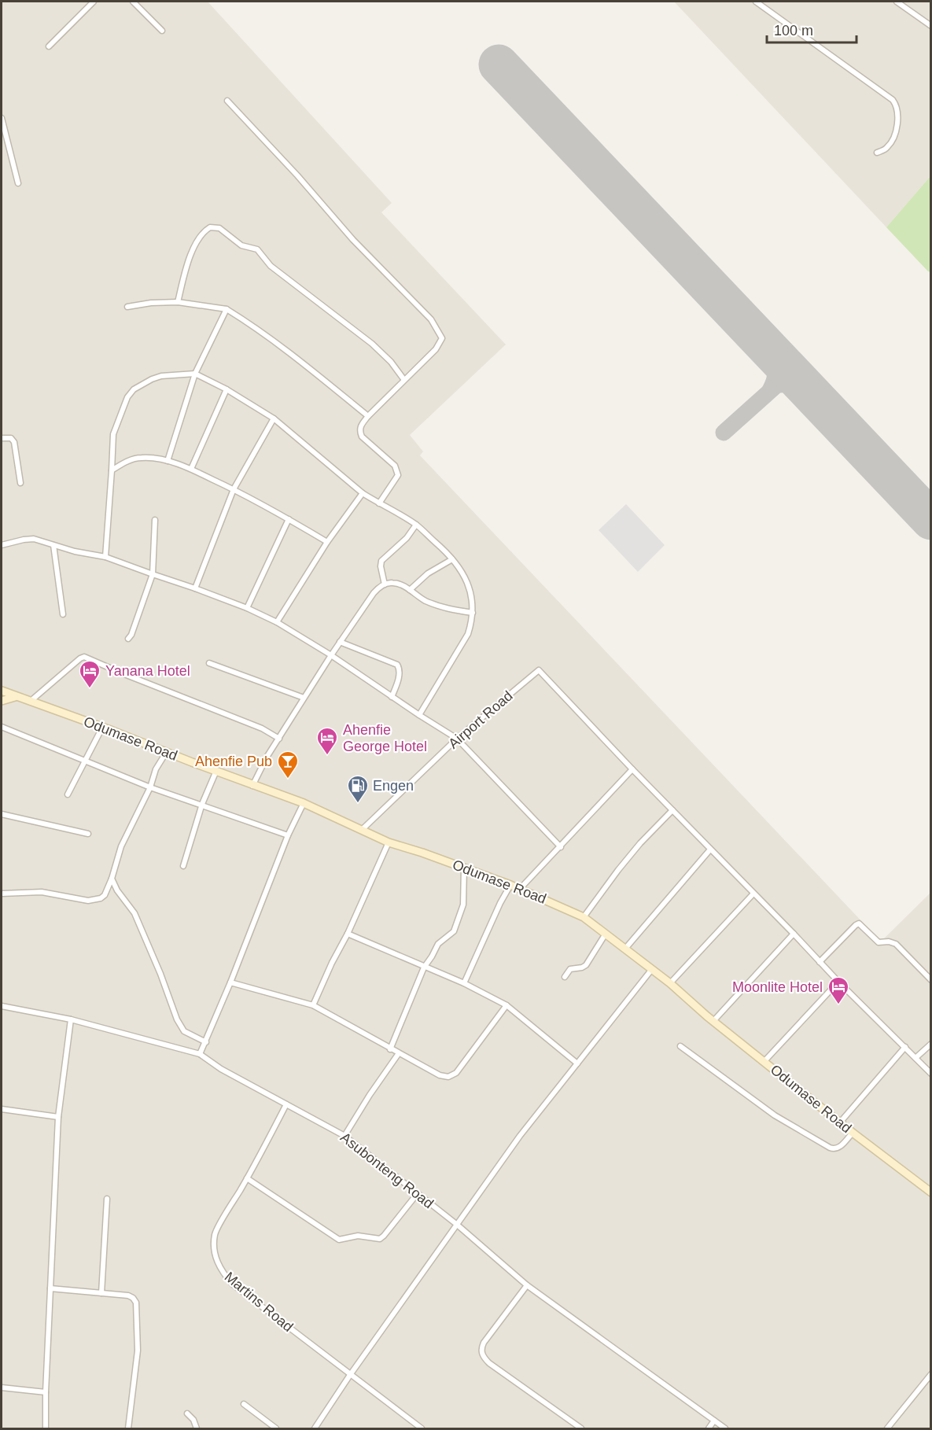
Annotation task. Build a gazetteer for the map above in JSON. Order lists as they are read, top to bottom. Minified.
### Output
{"streets":{"main road":["Odumase Road"],"street":["Airport Road","Asubonteng Road","Martins Road"]},"crossings":[["Airport Road","Odumase Road"],["Asubonteng Road","Martins Road"]],"places":{"hotel":["Yanana Hotel","Ahenfie George Hotel","Moonlite Hotel"],"bar":["Ahenfie Pub"],"fuel station":["Engen"]},"scale_bar":"100 m"}
